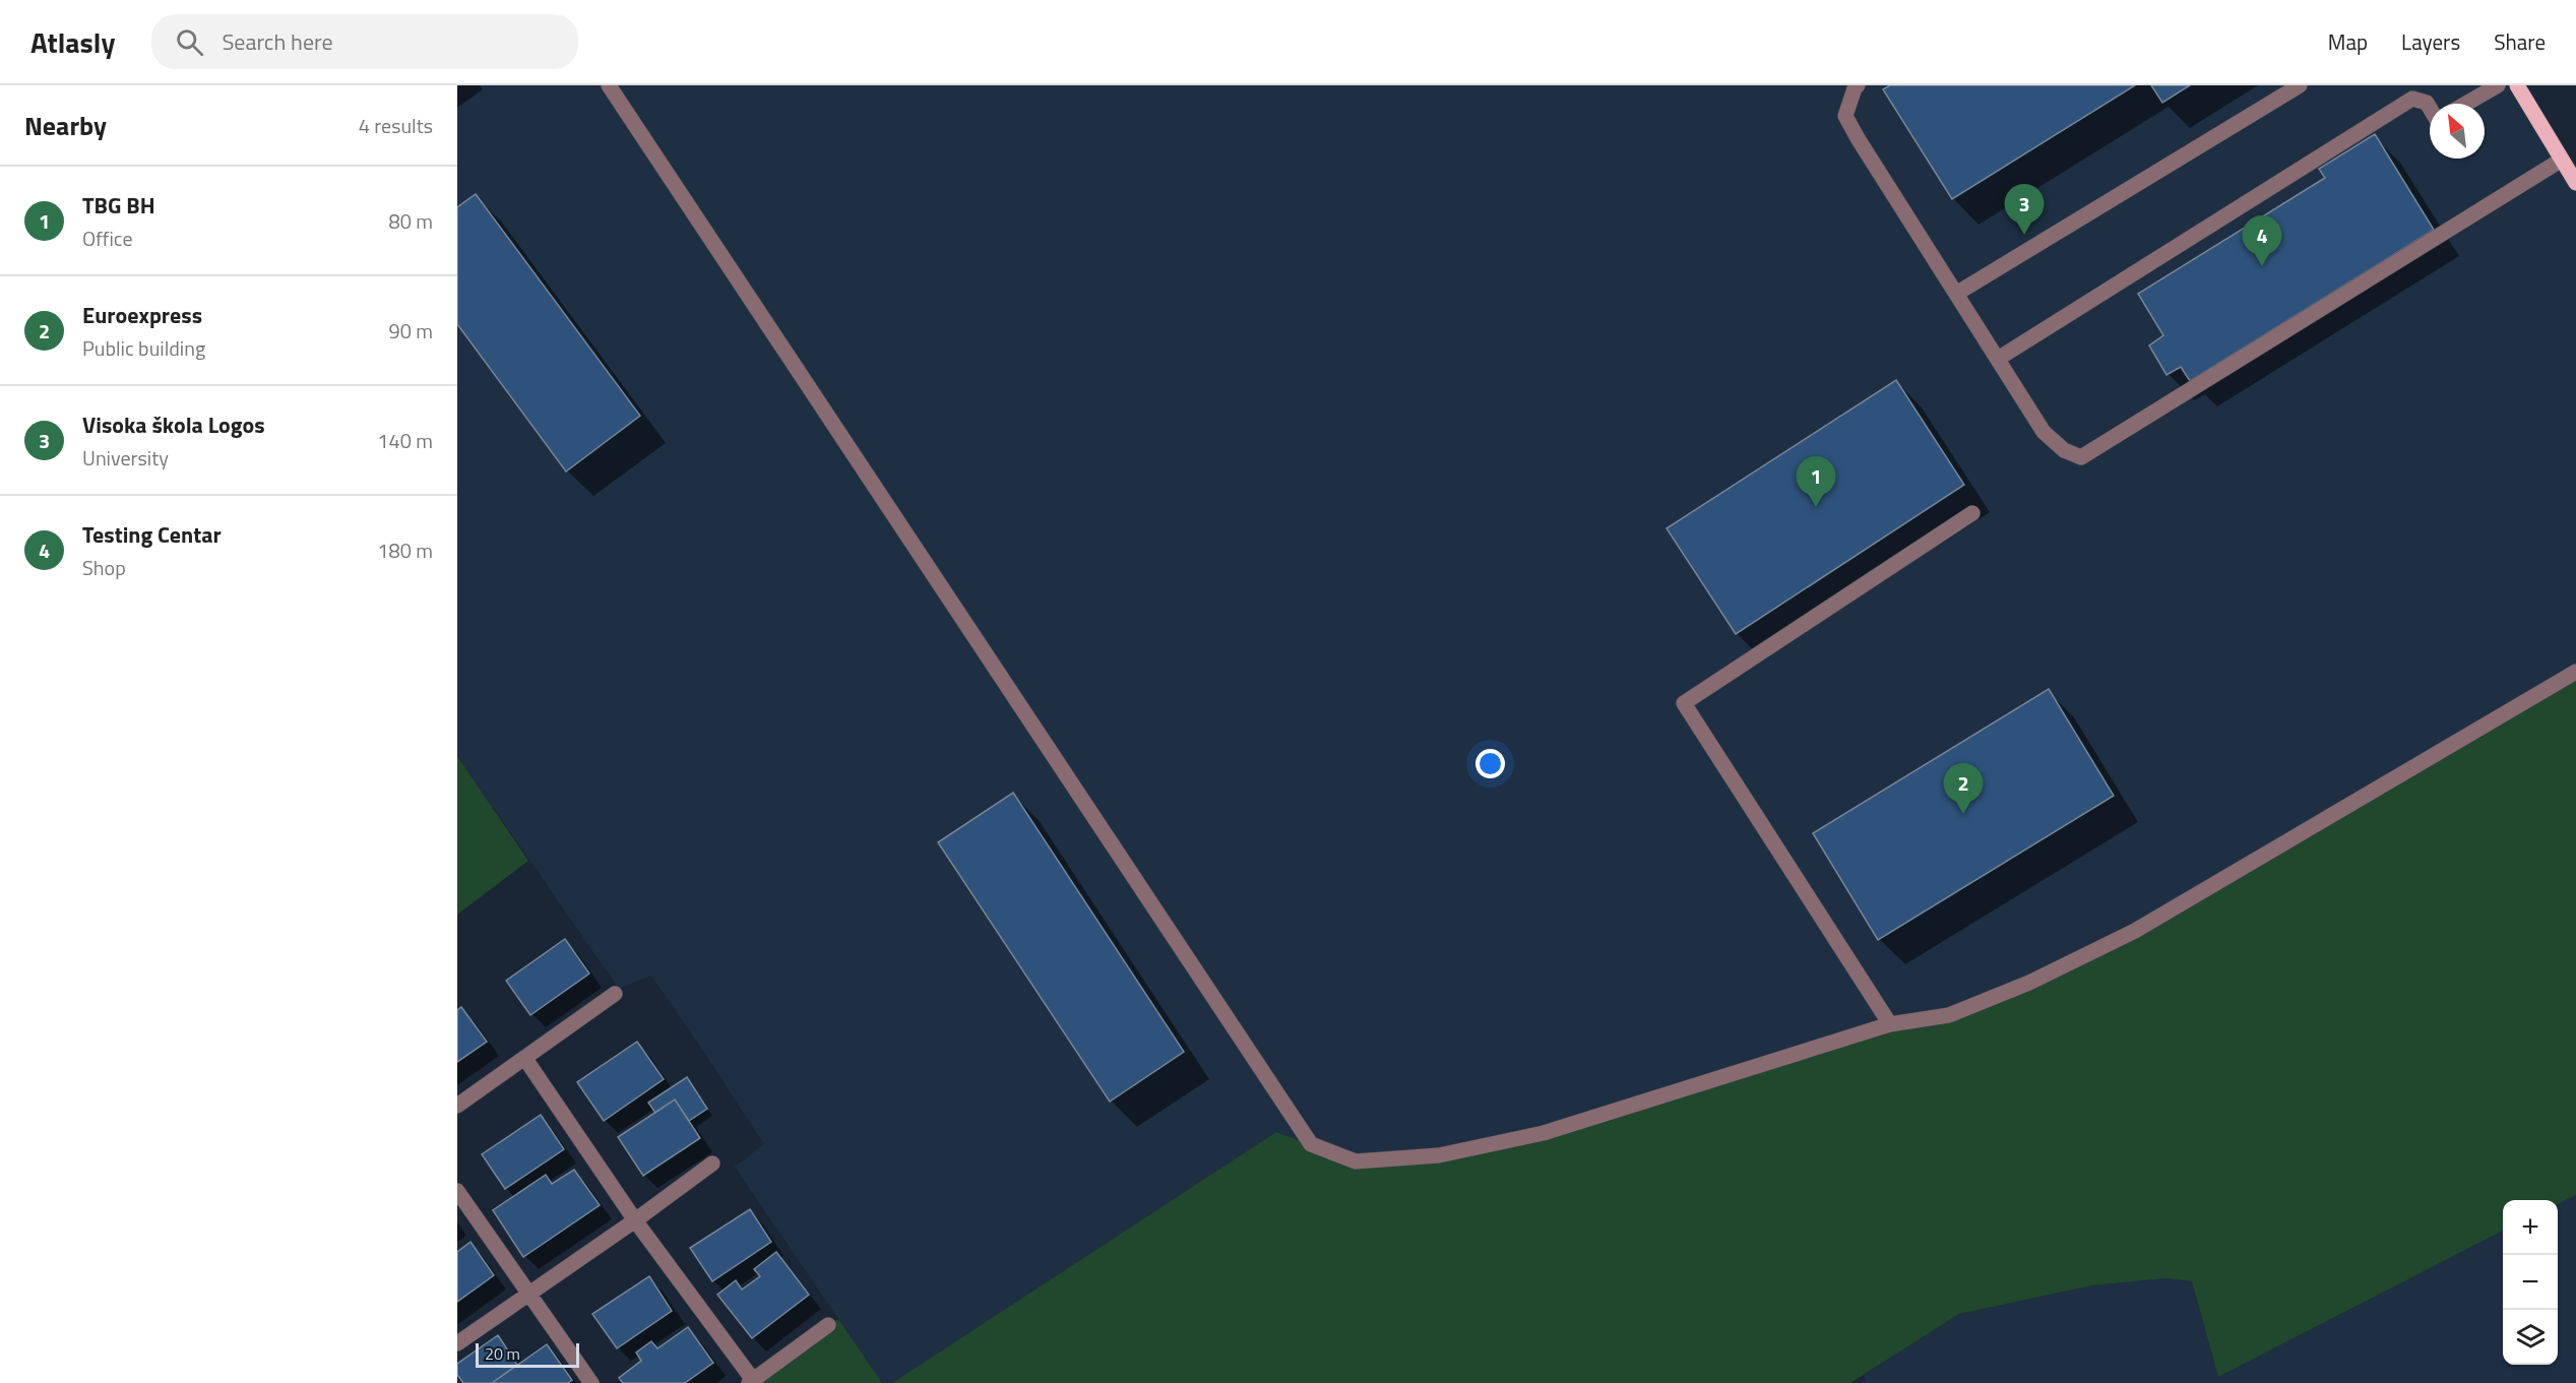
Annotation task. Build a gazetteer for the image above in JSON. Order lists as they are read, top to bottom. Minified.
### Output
{"scale_bar":"20 m","north":"top left","page":{"header":"Atlasly","search":"Search here","nav":["Map","Layers","Share"],"heading":["Nearby","4 results"],"list":[{"mark":"1","name":"TBG BH","note":"Office","value":"80 m"},{"mark":"2","name":"Euroexpress","note":"Public building","value":"90 m"},{"mark":"3","name":"Visoka škola Logos","note":"University","value":"140 m"},{"mark":"4","name":"Testing Centar","note":"Shop","value":"180 m"}],"pins":["3","4","1","2"],"map_buttons":["+","−"],"scale":"20 m"}}
